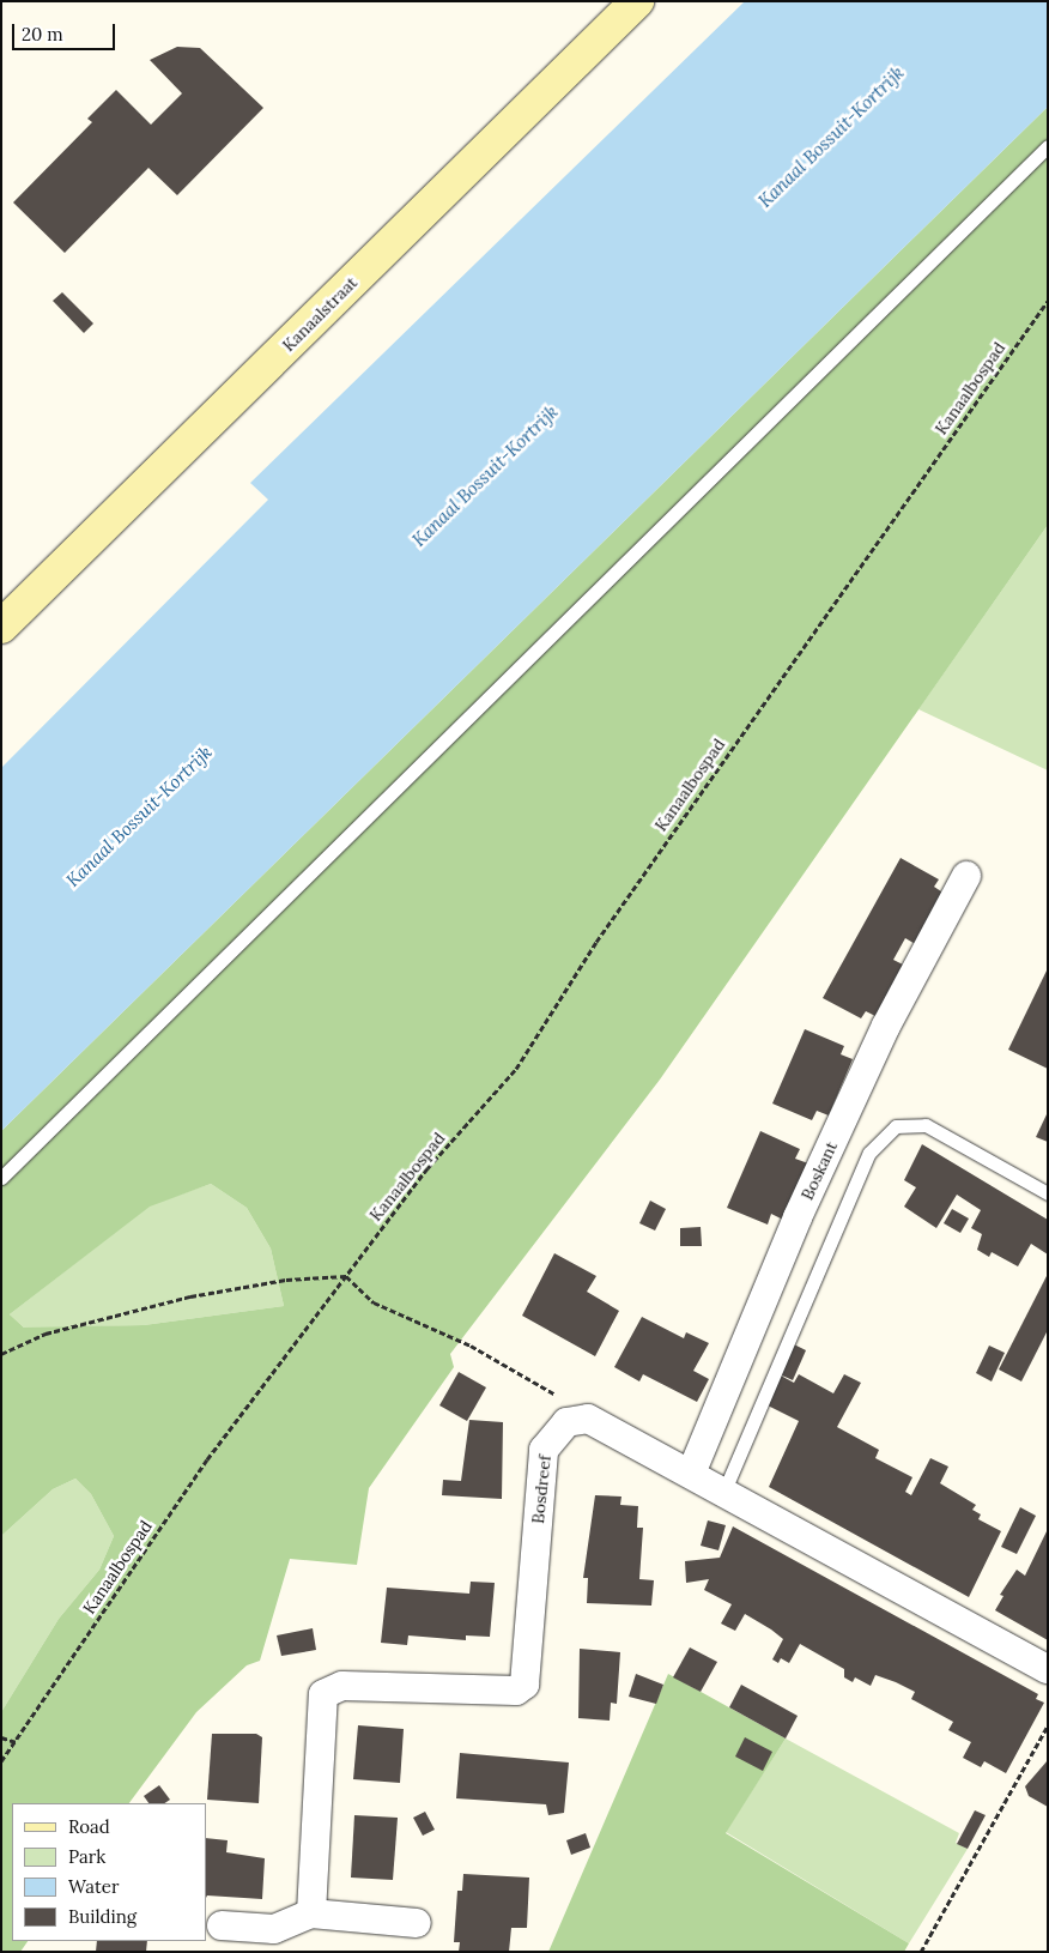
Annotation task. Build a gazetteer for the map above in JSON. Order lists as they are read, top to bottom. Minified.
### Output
{"streets":{"street":["Kanaalstraat","Boskant","Bosdreef"],"path":["Kanaalbospad"]},"water":["Kanaal Bossuit-Kortrijk"],"legend":["Road","Park","Water","Building"],"scale_bar":"20 m"}
